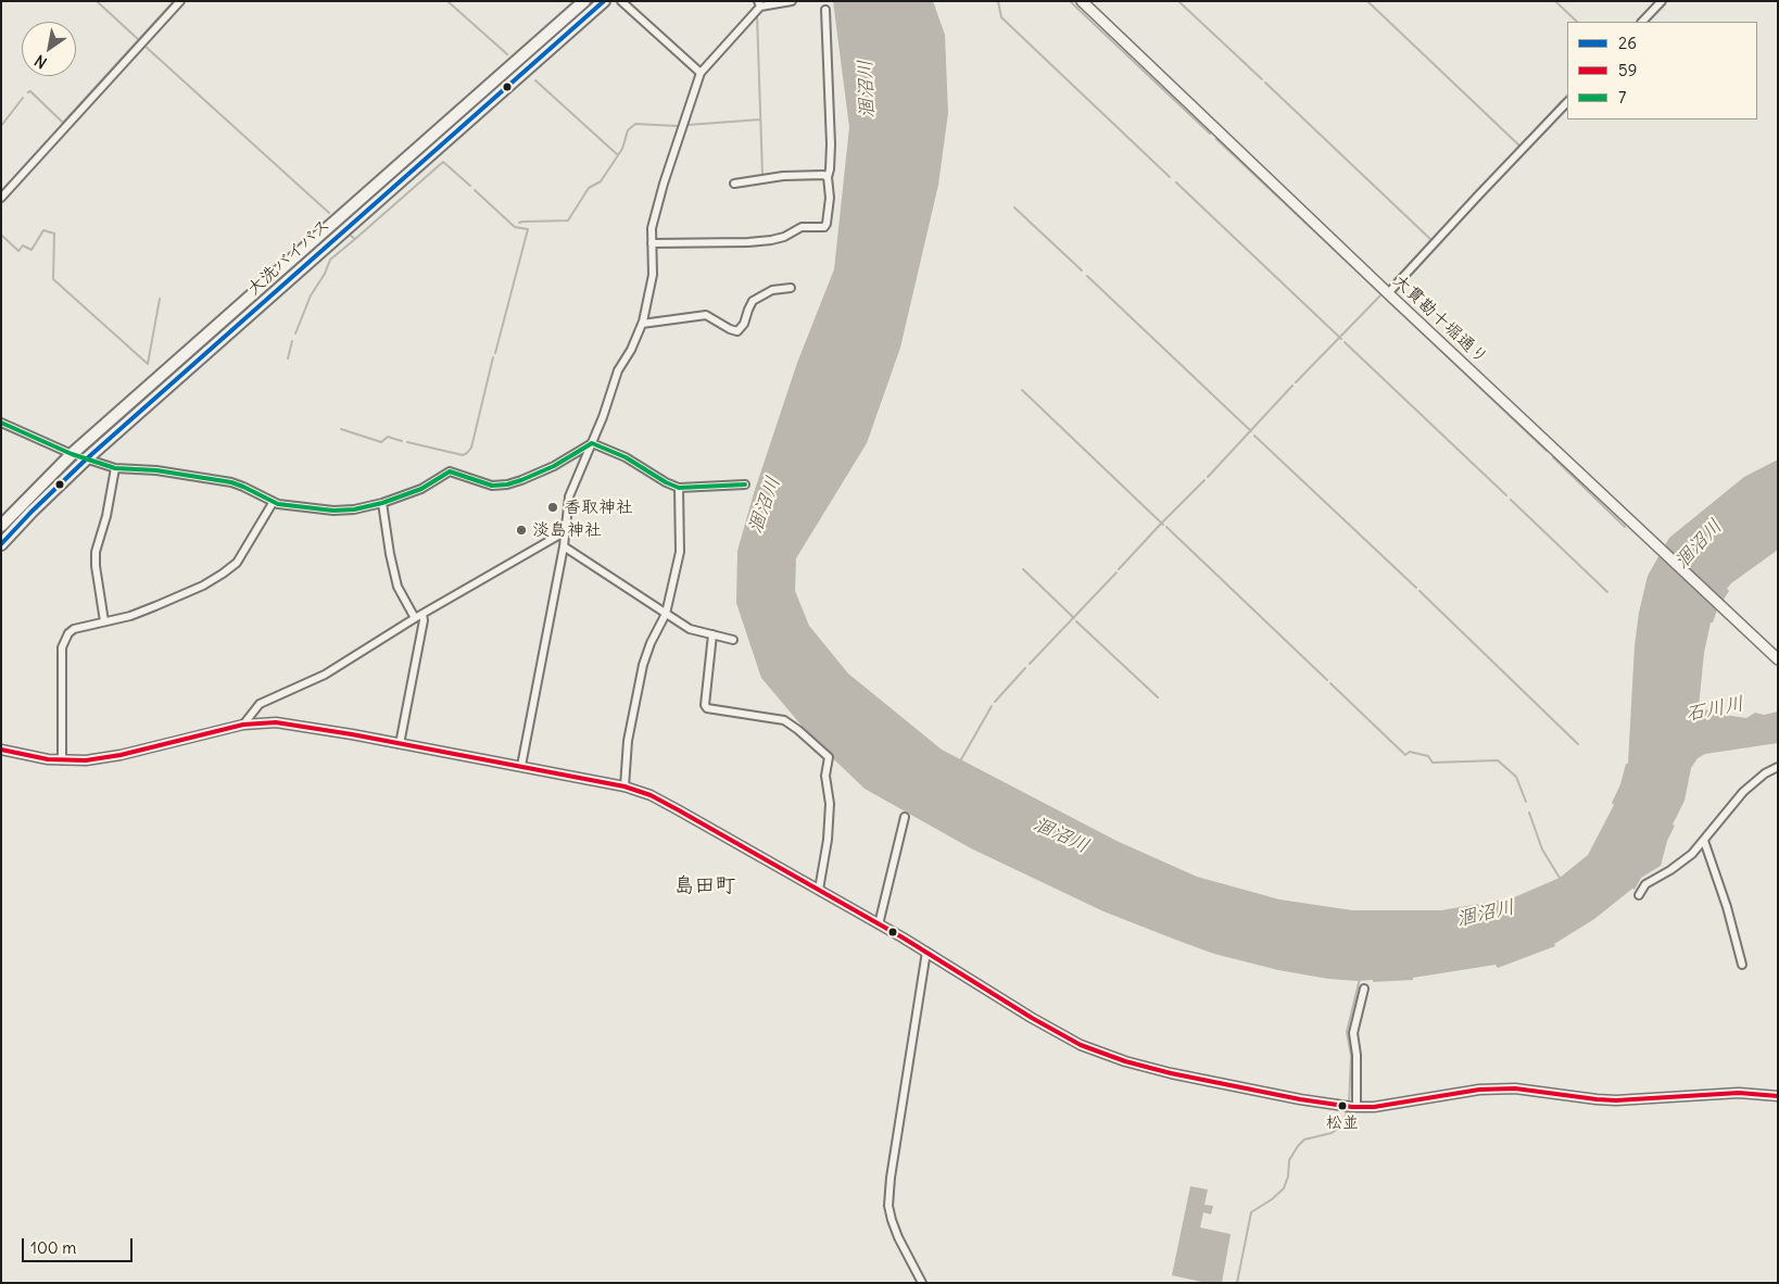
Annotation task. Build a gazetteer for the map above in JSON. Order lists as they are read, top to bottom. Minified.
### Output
{"streets":{"highway":["大洗バイパス"],"main road":["大貫勘十堀通り"]},"districts":["島田町"],"water":["涸沼川","石川川"],"places":["香取神社","淡島神社","松並"],"lines":["transit line 26","transit line 7","transit line 59"],"legend":["26","59","7"],"scale_bar":"100 m","north":"bottom left"}
